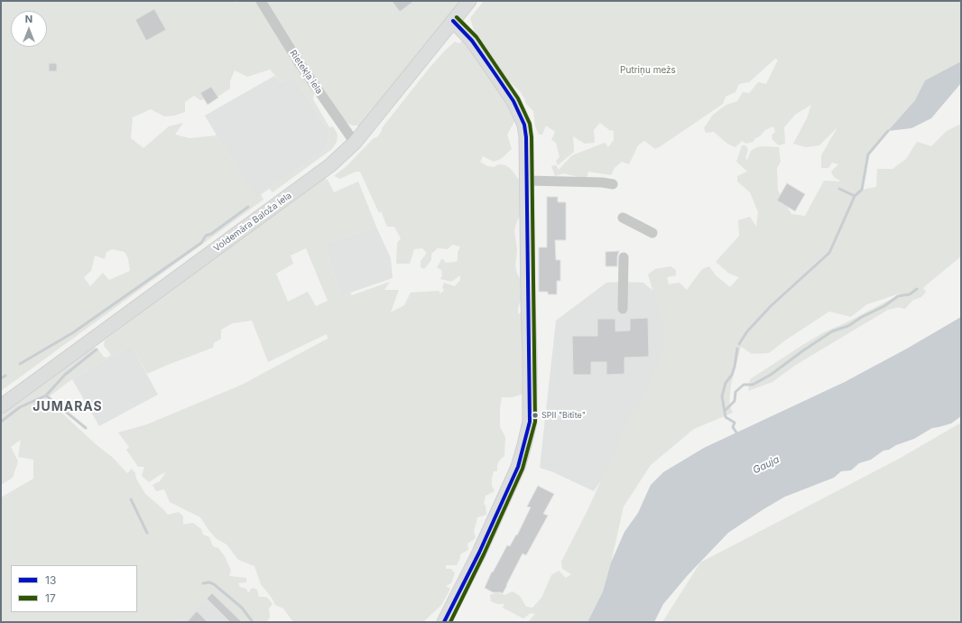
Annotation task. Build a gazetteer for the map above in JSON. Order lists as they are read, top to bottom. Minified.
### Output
{"streets":{"street":["Rietekļa iela","Voldemāra Baloža iela"]},"crossings":[["Rietekļa iela","Voldemāra Baloža iela"]],"districts":["JUMARAS"],"water":["Gauja"],"parks":["Putriņu mežs"],"places":["SPII \"Bitīte\""],"lines":["transit line 17","transit line 13"],"legend":["13","17"],"north":"top"}
